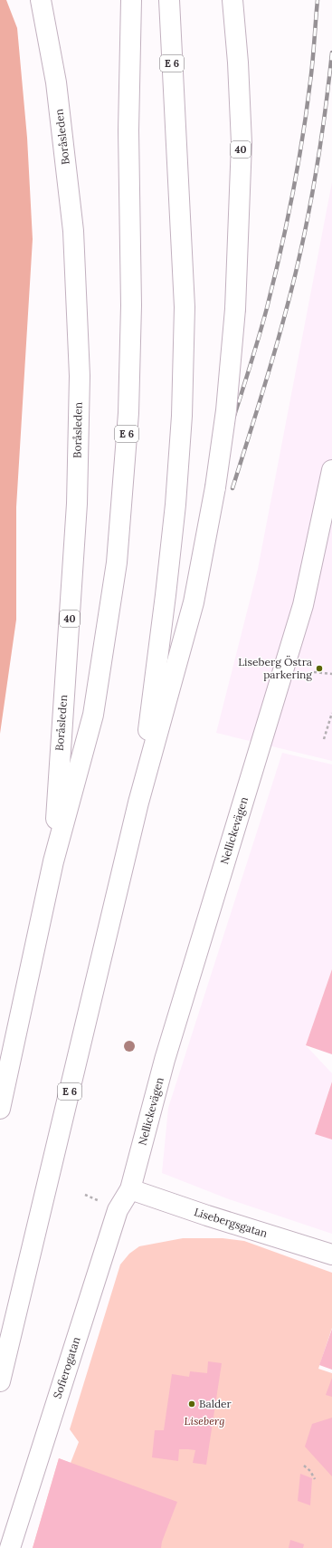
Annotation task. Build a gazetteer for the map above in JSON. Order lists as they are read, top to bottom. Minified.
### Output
{"streets":{"main road":["E 6","Boråsleden","40","Nellickevägen","Lisebergsgatan","Sofierogatan"]},"crossings":[["E 6","Boråsleden"],["E 6","40"],["Nellickevägen","Lisebergsgatan"],["Nellickevägen","Sofierogatan"],["Lisebergsgatan","Sofierogatan"]],"parks":["Liseberg"],"places":["Liseberg Östra parkering","Balder"]}
